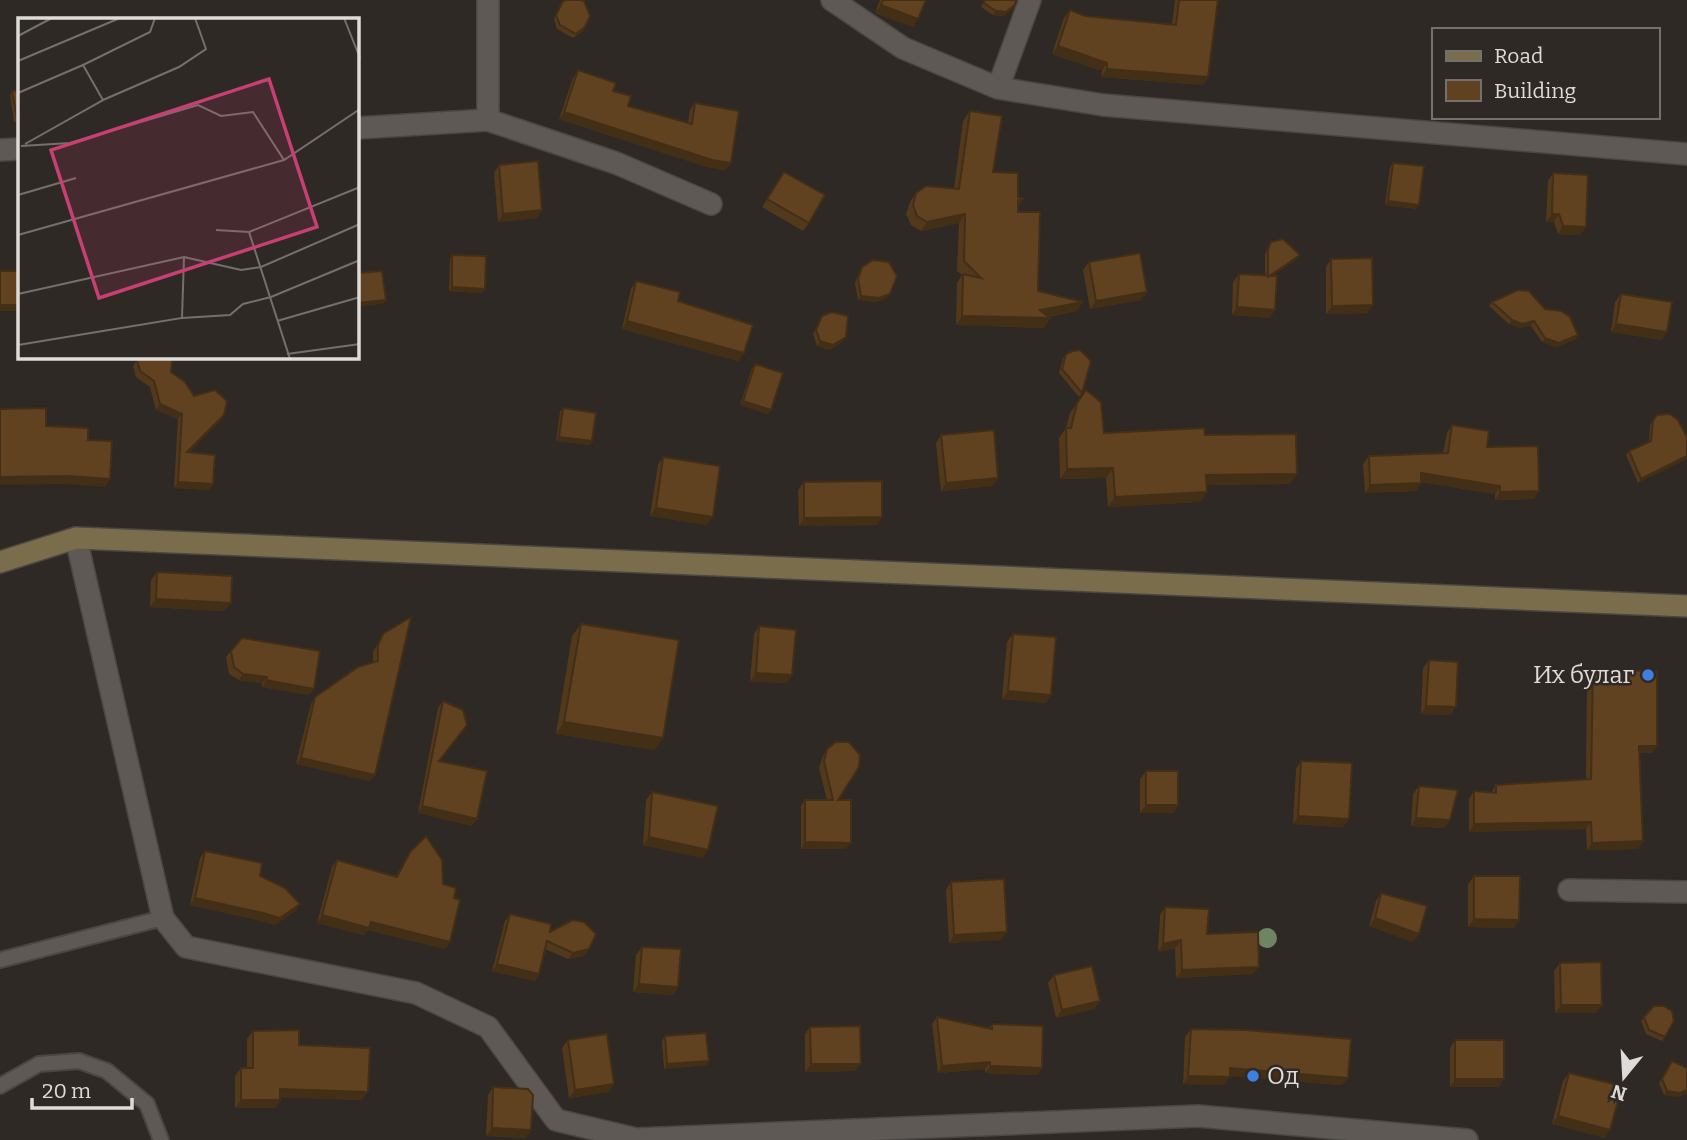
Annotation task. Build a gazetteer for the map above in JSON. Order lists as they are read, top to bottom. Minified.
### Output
{"places":["Их булаг","Од"],"legend":["Road","Building"],"scale_bar":"20 m","north":"bottom"}
